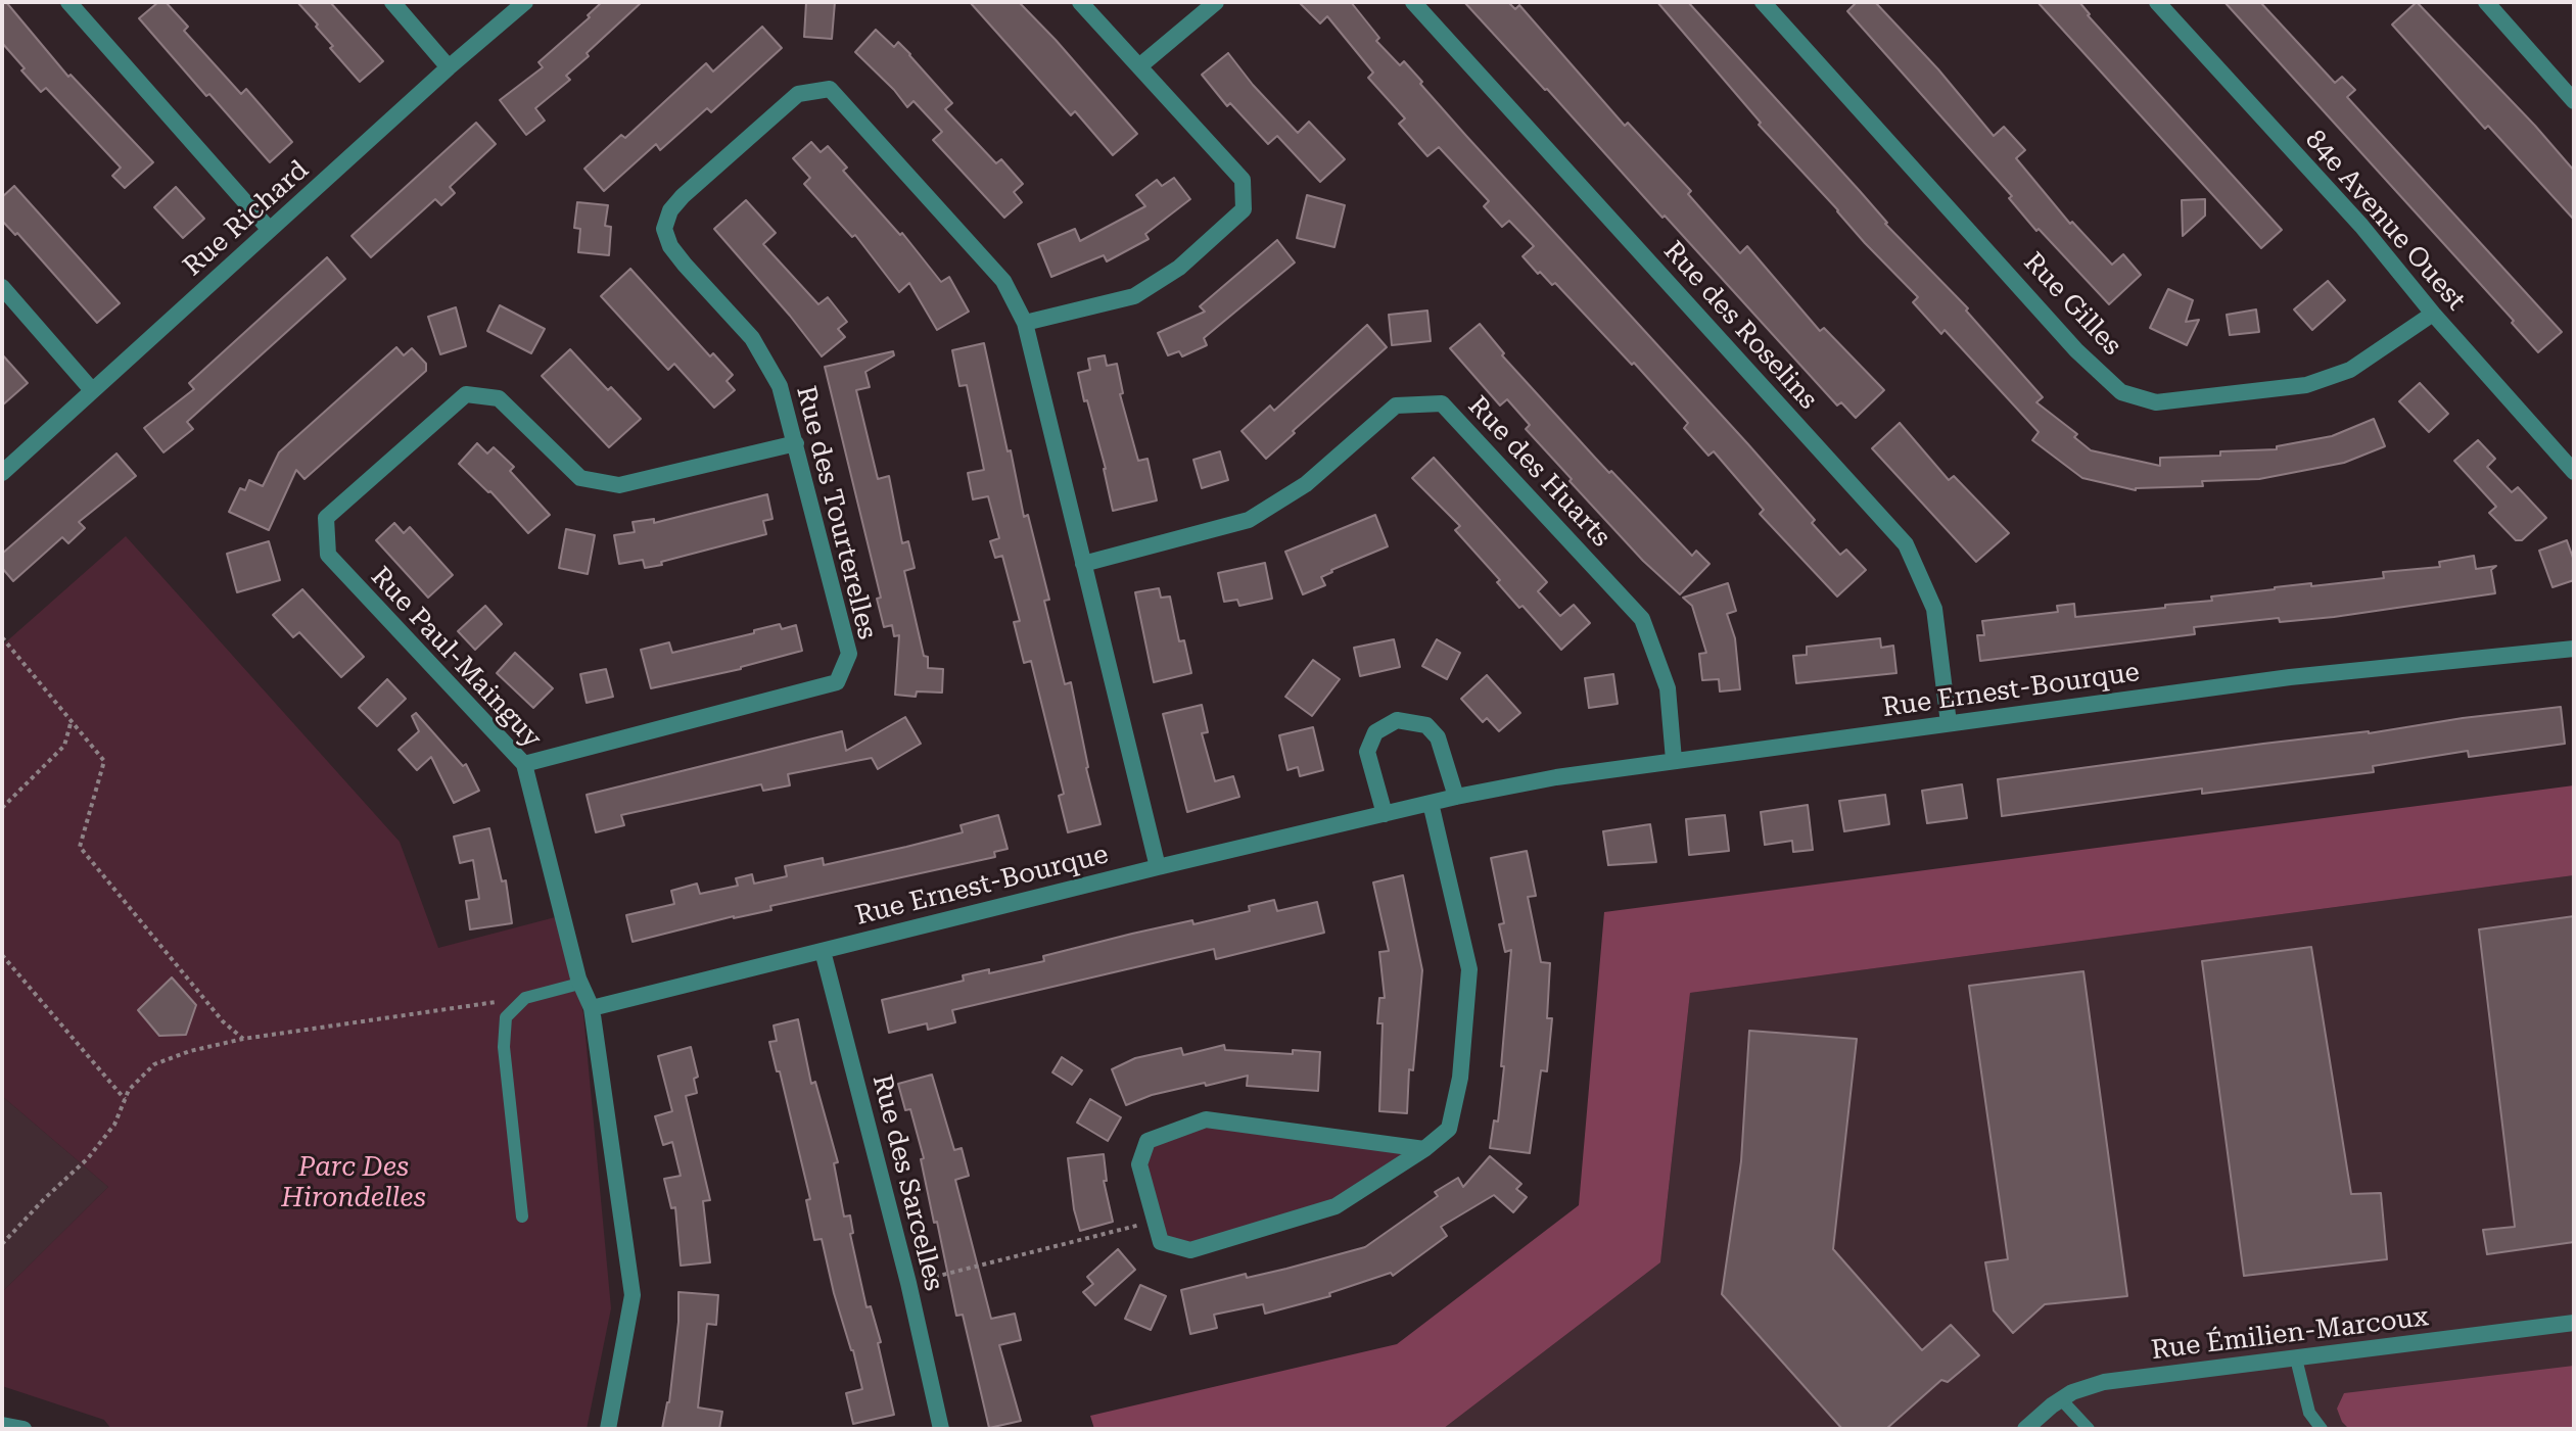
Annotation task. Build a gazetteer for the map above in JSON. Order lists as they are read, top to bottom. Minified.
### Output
{"streets":{"street":["Rue Richard","84e Avenue Ouest","Rue Gilles","Rue des Roselins","Rue des Huarts","Rue des Tourterelles","Rue Paul-Mainguy","Rue Ernest-Bourque","Rue des Sarcelles","Rue Émilien-Marcoux"]},"crossings":[["84e Avenue Ouest","Rue Gilles"],["Rue des Roselins","Rue Ernest-Bourque"],["Rue des Huarts","Rue des Tourterelles"],["Rue des Huarts","Rue Ernest-Bourque"],["Rue des Tourterelles","Rue Paul-Mainguy"],["Rue des Tourterelles","Rue Ernest-Bourque"],["Rue Paul-Mainguy","Rue Ernest-Bourque"],["Rue Ernest-Bourque","Rue des Sarcelles"]],"parks":["Parc Des Hirondelles"]}
